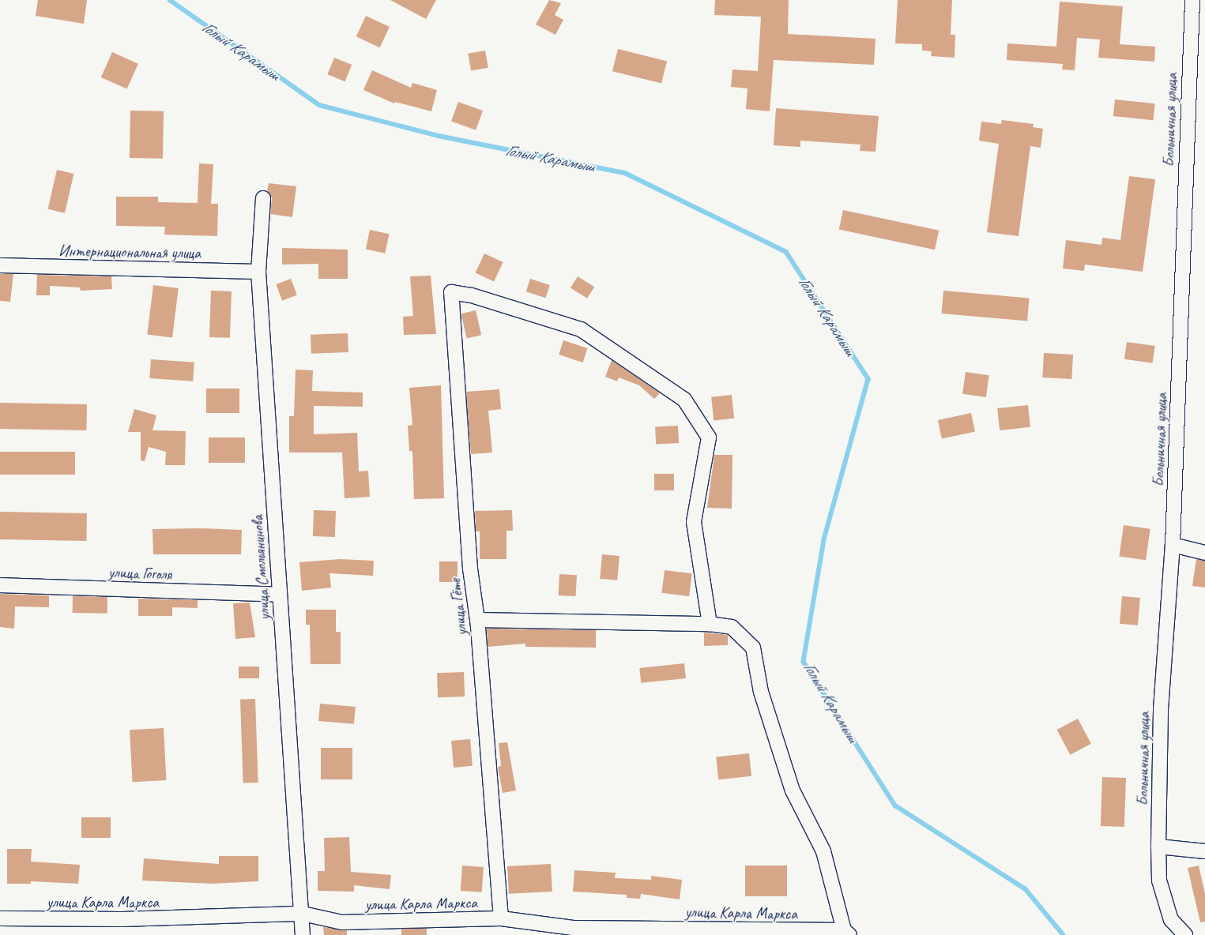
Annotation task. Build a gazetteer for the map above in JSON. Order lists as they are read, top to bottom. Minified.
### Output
{"streets":{"street":["Больничная улица","Интернациональная улица","улица Смольянинова","улица Гоголя","улица Гёте","улица Карла Маркса"]},"crossings":[["Интернациональная улица","улица Смольянинова"],["улица Смольянинова","улица Гоголя"],["улица Смольянинова","улица Карла Маркса"],["улица Гёте","улица Карла Маркса"]],"water":["Голый Карамыш"]}
